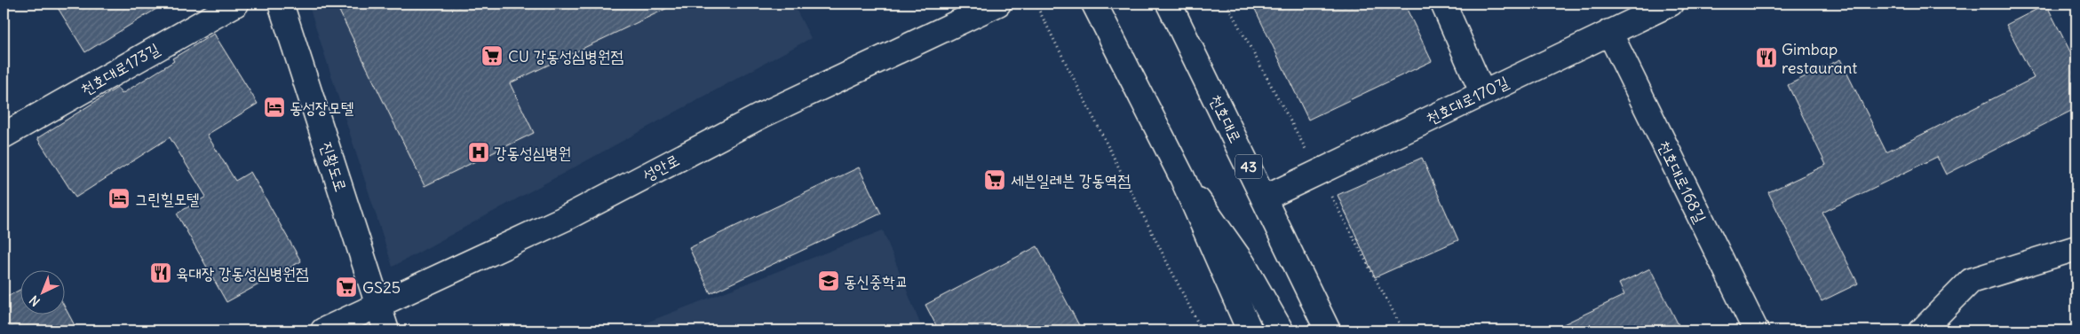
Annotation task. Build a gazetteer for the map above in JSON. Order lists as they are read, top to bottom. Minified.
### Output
{"streets":{"street":["천호대로173길","천호대로170길","천호대로","진황도로","43","성안로","천호대로168길"]},"crossings":[["천호대로170길","천호대로"],["천호대로170길","천호대로168길"],["진황도로","성안로"]],"places":{"supermarket":["CU 강동성심병원점","세븐일레븐 강동역점","GS25"],"restaurant":["Gimbap restaurant","육대장 강동성심병원점"],"hotel":["동성장모텔","그린힐모텔"],"hospital":["강동성심병원"],"school or university":["동신중학교"]},"north":"bottom left"}
